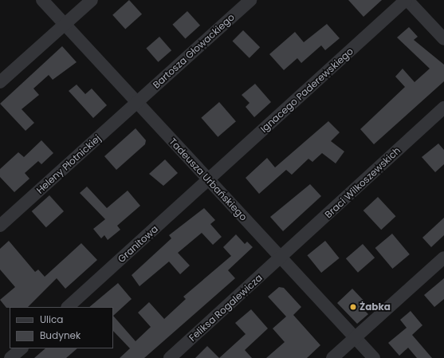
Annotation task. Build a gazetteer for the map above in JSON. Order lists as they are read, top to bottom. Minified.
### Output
{"streets":{"street":["Bartosza Głowackiego","Ignacego Paderewskiego","Heleny Płotnickiej","Tadeusza Urbańskiego","Braci Wilkoszewskich","Granitowa","Feliksa Rogalewicza"]},"crossings":[["Bartosza Głowackiego","Heleny Płotnickiej"],["Bartosza Głowackiego","Tadeusza Urbańskiego"],["Ignacego Paderewskiego","Tadeusza Urbańskiego"],["Ignacego Paderewskiego","Granitowa"],["Heleny Płotnickiej","Tadeusza Urbańskiego"],["Tadeusza Urbańskiego","Braci Wilkoszewskich"],["Tadeusza Urbańskiego","Granitowa"],["Tadeusza Urbańskiego","Feliksa Rogalewicza"],["Braci Wilkoszewskich","Feliksa Rogalewicza"]],"places":["Żabka"],"legend":["Ulica","Budynek"]}
